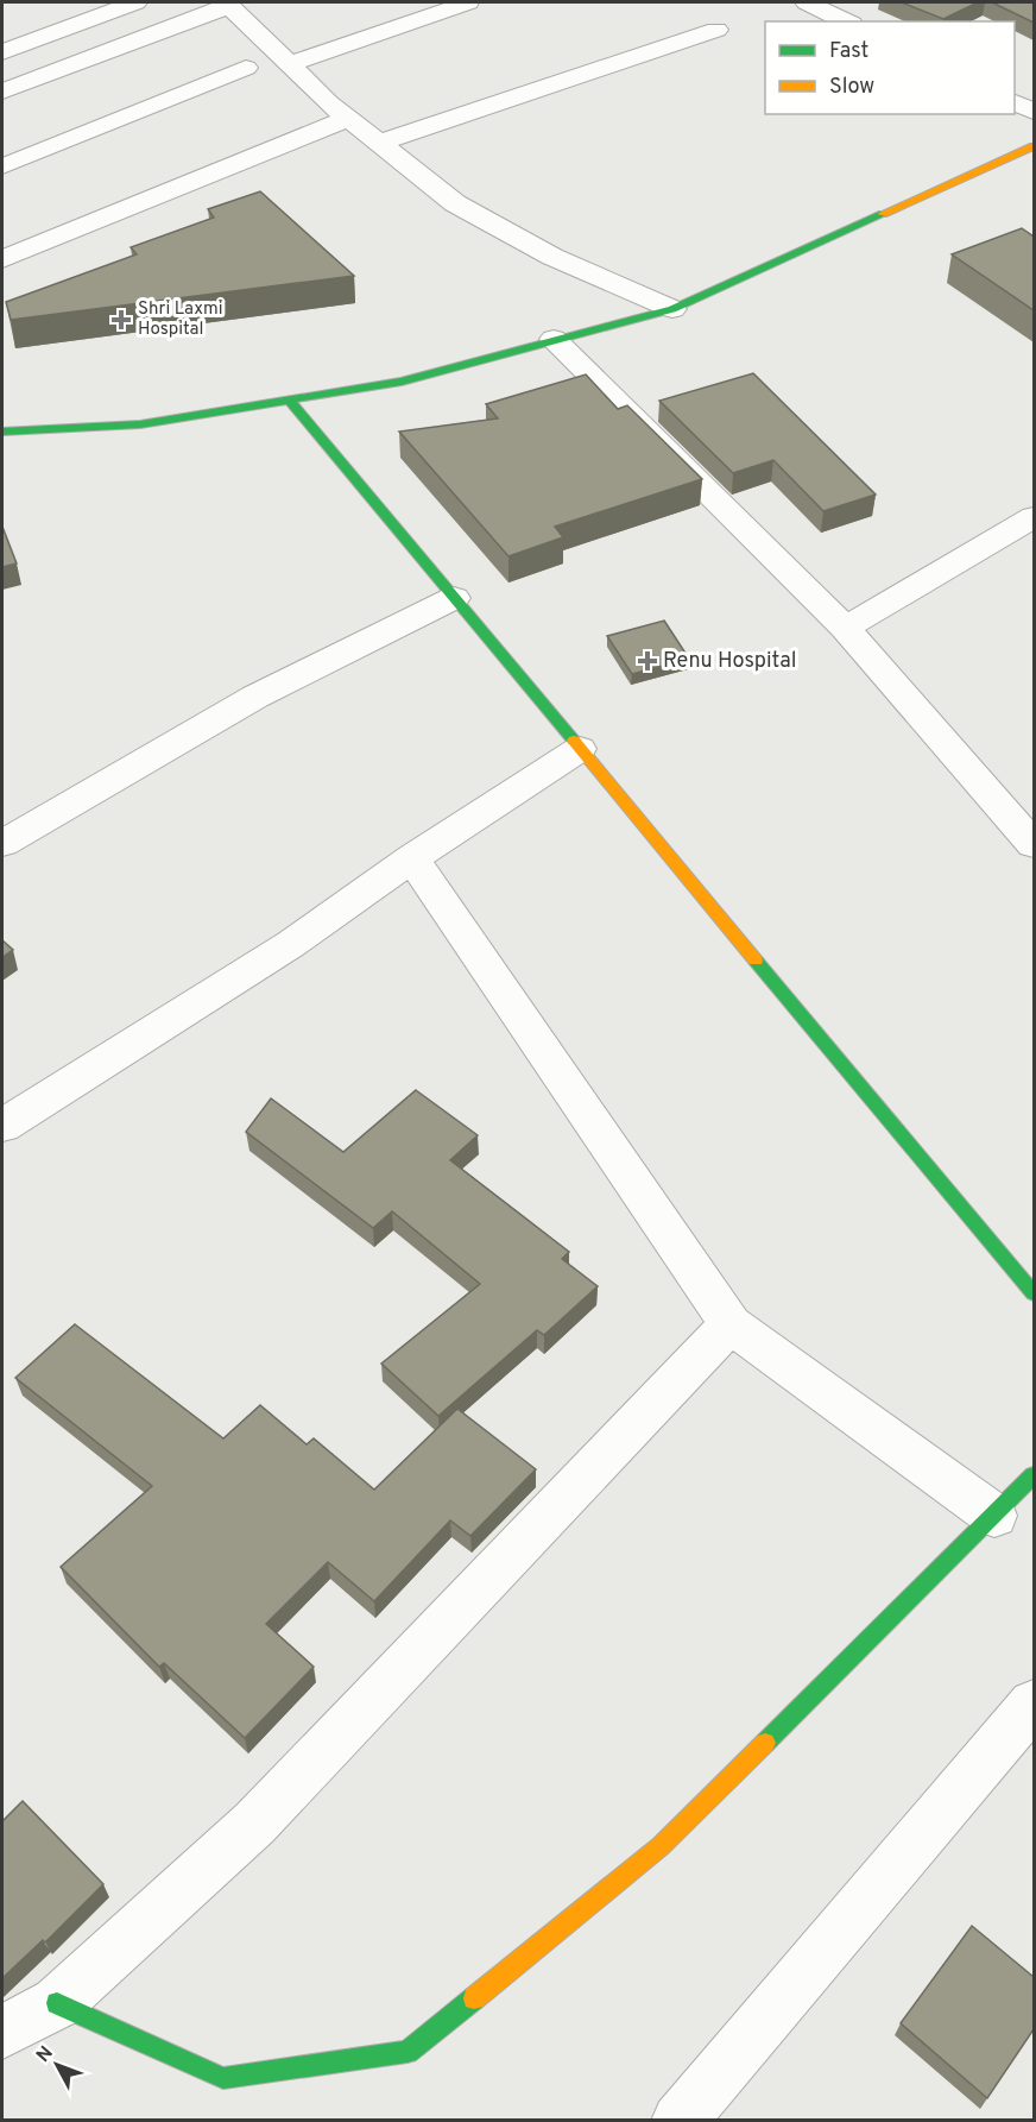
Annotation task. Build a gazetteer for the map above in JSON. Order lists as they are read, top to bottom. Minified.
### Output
{"places":{"health":["Shri Laxmi Hospital","Renu Hospital"]},"legend":["Fast","Slow"],"north":"top left"}
